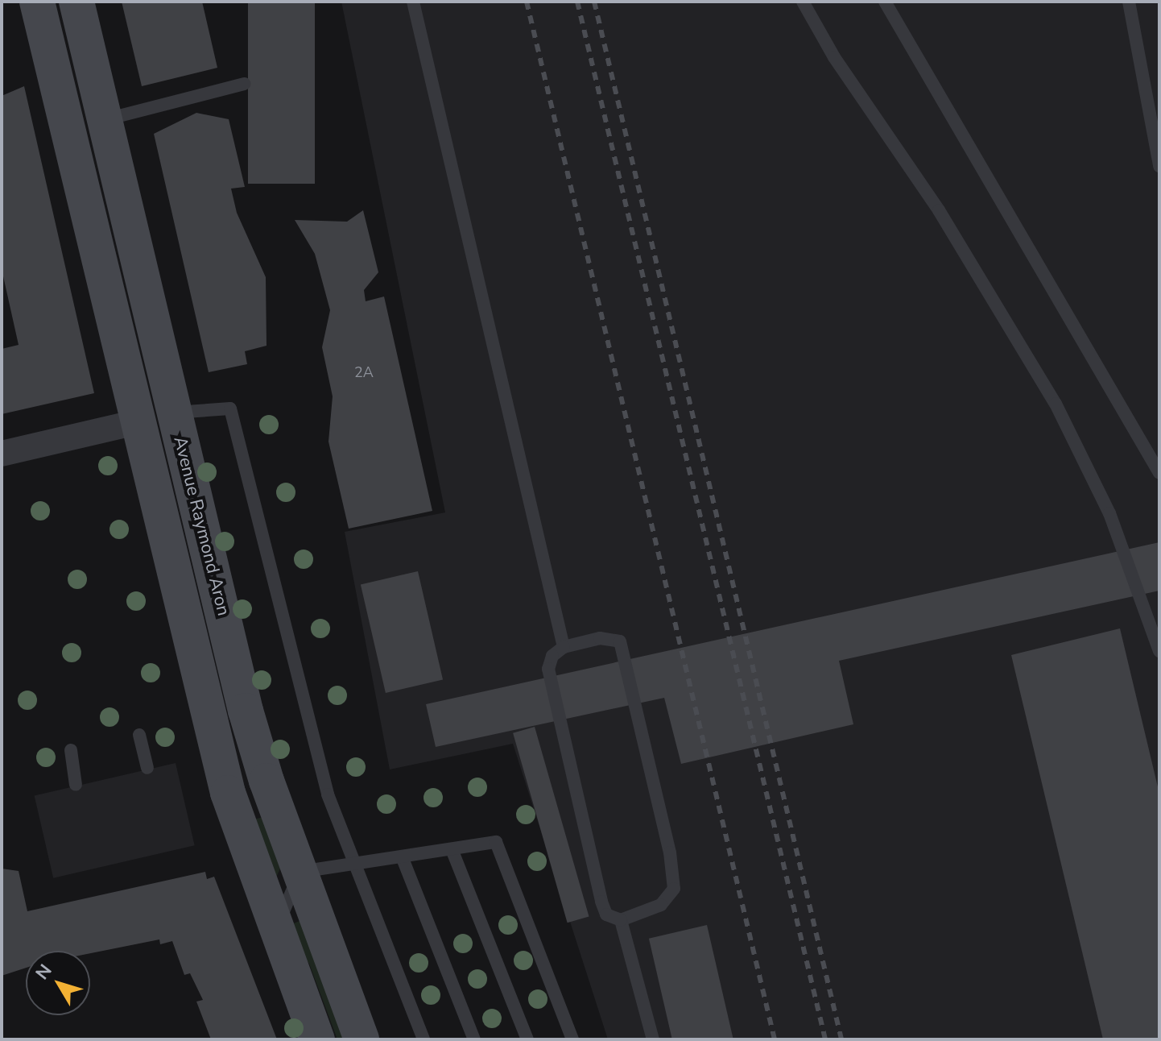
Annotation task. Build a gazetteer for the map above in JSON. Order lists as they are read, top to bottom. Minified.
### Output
{"streets":{"street":["Avenue Raymond Aron"]},"house_numbers":["2A"],"north":"top left"}
